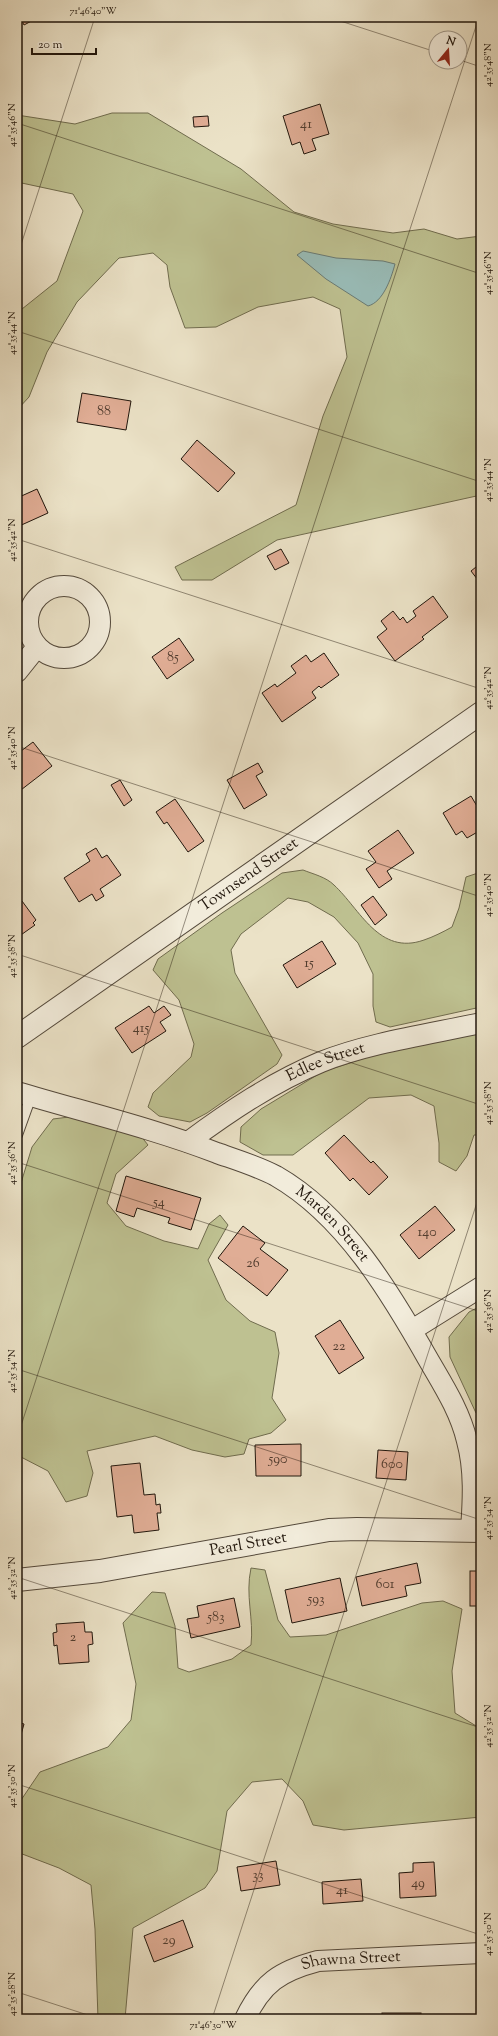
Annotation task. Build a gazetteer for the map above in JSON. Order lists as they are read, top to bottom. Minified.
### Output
{"streets":{"street":["Townsend Street","Edlee Street","Marden Street","Pearl Street","Shawna Street"]},"crossings":[["Edlee Street","Marden Street"],["Marden Street","Pearl Street"]],"house_numbers":["41","88","85","15","415","54","140","26","22","590","600","601","593","583","2","33","49","41","29"],"scale_bar":"20 m","north":"top","coordinates":["71°46'40\"W","42°35'48\"N","42°35'46\"N","42°35'44\"N","42°35'42\"N","42°35'40\"N","42°35'38\"N","42°35'36\"N","42°35'34\"N","42°35'32\"N","42°35'30\"N","42°35'28\"N","71°46'30\"W"]}
